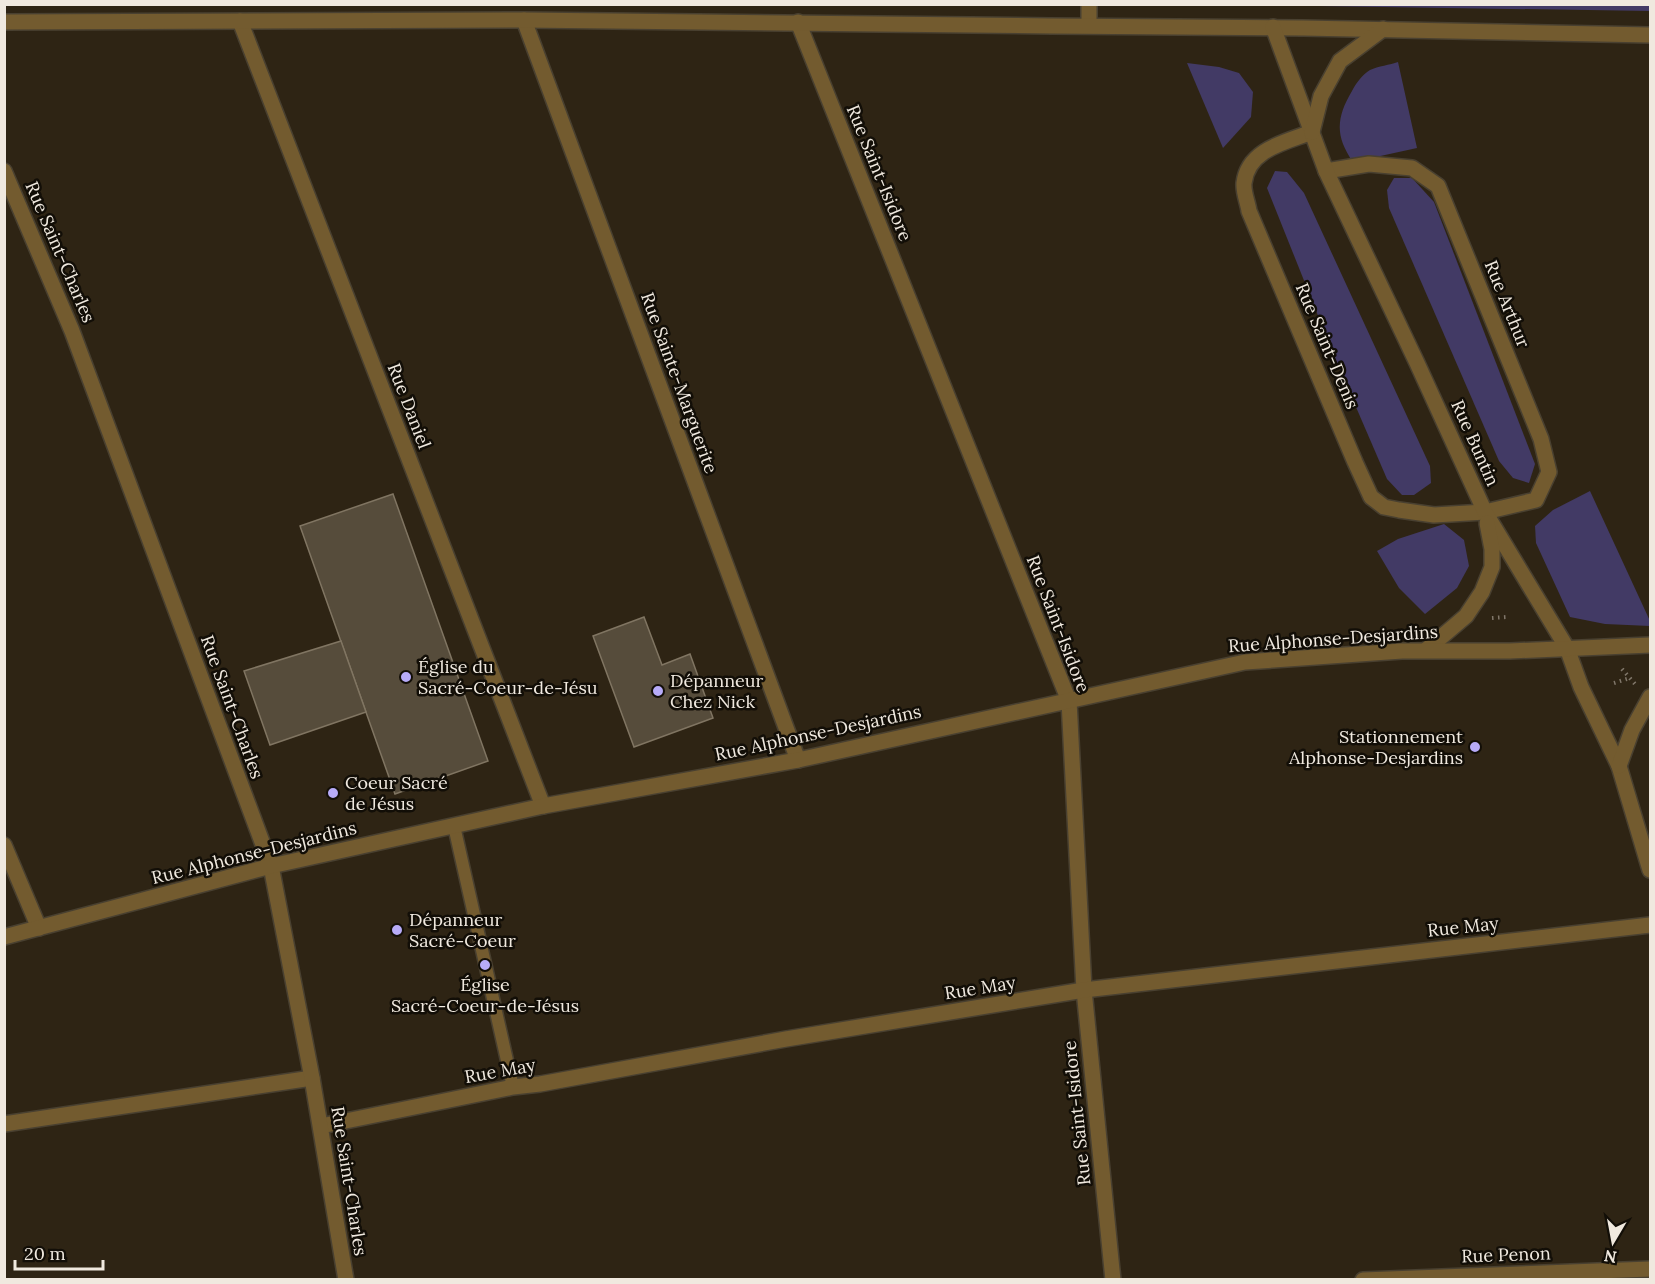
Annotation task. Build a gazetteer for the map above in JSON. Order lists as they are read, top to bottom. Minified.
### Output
{"streets":{"street":["Rue Saint-Isidore","Rue Saint-Charles","Rue Arthur","Rue Saint-Denis","Rue Sainte-Marguerite","Rue Daniel","Rue Buntin","Rue Alphonse-Desjardins","Rue May","Rue Penon"]},"crossings":[["Rue Saint-Isidore","Rue Alphonse-Desjardins"],["Rue Saint-Isidore","Rue May"],["Rue Saint-Charles","Rue Alphonse-Desjardins"],["Rue Saint-Charles","Rue May"],["Rue Arthur","Rue Saint-Denis"],["Rue Arthur","Rue Buntin"],["Rue Saint-Denis","Rue Buntin"],["Rue Sainte-Marguerite","Rue Alphonse-Desjardins"],["Rue Daniel","Rue Alphonse-Desjardins"],["Rue Buntin","Rue Alphonse-Desjardins"]],"places":["Église du Sacré-Coeur-de-Jésu","Dépanneur Chez Nick","Stationnement Alphonse-Desjardins","Coeur Sacré de Jésus","Dépanneur Sacré-Coeur","Église Sacré-Coeur-de-Jésus"],"scale_bar":"20 m","north":"bottom"}
